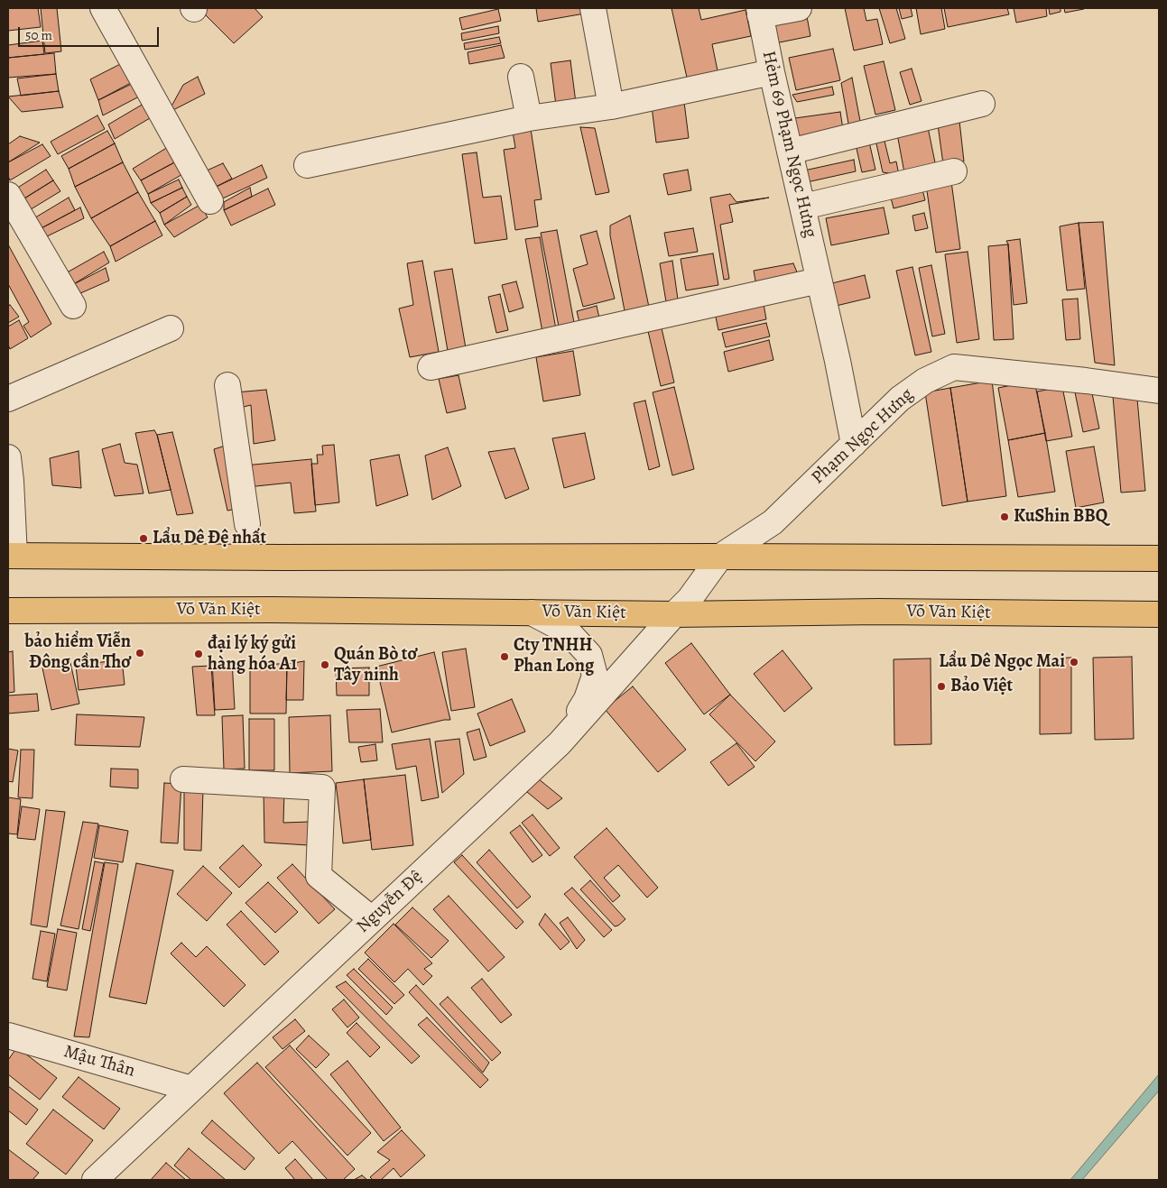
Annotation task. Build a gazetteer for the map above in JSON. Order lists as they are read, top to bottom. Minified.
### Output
{"streets":{"main road":["Võ Văn Kiệt"],"street":["Hẻm 69 Phạm Ngọc Hưng","Phạm Ngọc Hưng","Nguyễn Đệ","Mậu Thân"]},"crossings":[["Hẻm 69 Phạm Ngọc Hưng","Phạm Ngọc Hưng"],["Phạm Ngọc Hưng","Nguyễn Đệ"],["Võ Văn Kiệt","Nguyễn Đệ"],["Nguyễn Đệ","Mậu Thân"]],"places":["KuShin BBQ","Lẩu Dê Đệ nhất","bảo hiểm Viễn Đông cần Thơ","đại lý ký gửi hàng hóa A1","Cty TNHH Phan Long","Lẩu Dê Ngọc Mai","Quán Bò tơ Tây ninh","Bảo Việt"],"scale_bar":"50 m"}
